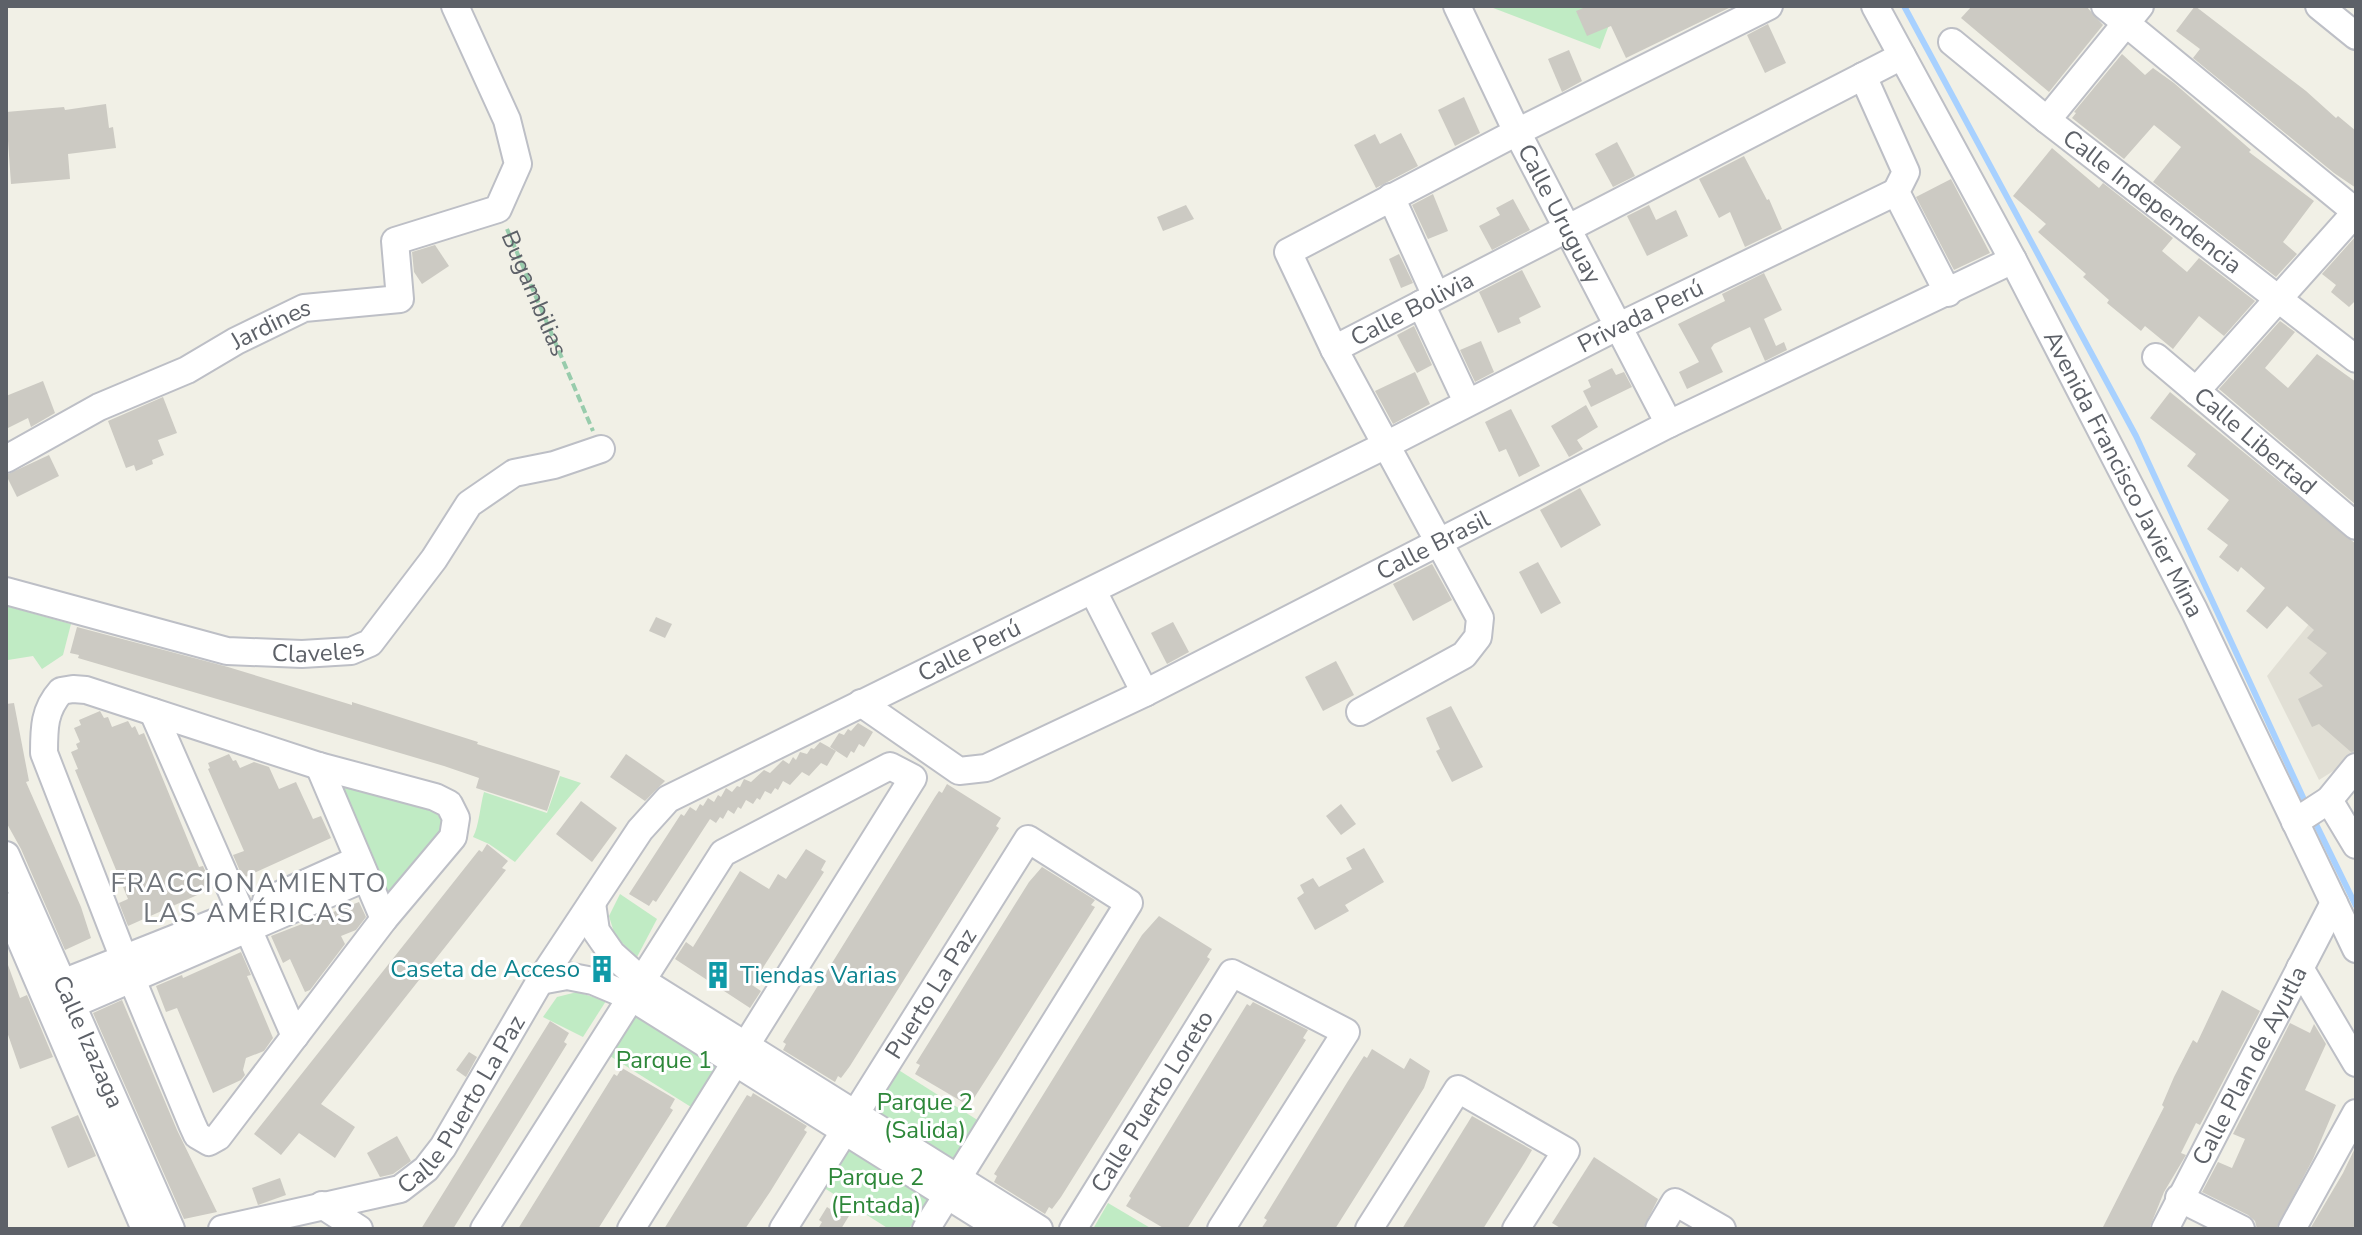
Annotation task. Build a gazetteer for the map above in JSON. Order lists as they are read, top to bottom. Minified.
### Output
{"streets":{"street":["Calle Independencia","Calle Uruguay","Bugambilias","Calle Bolivia","Privada Perú","Jardines","Calle Libertad","Avenida Francisco Javier Mina","Calle Brasil","Claveles","Calle Perú","Puerto La Paz","Calle Izazaga","Calle Plan de Ayutla","Calle Puerto La Paz","Calle Puerto Loreto"]},"crossings":[["Calle Uruguay","Calle Bolivia"],["Calle Uruguay","Privada Perú"],["Calle Uruguay","Calle Brasil"],["Bugambilias","Jardines"],["Bugambilias","Claveles"],["Calle Bolivia","Privada Perú"],["Calle Bolivia","Avenida Francisco Javier Mina"],["Calle Bolivia","Calle Brasil"],["Calle Bolivia","Calle Perú"],["Privada Perú","Calle Perú"],["Avenida Francisco Javier Mina","Calle Brasil"],["Avenida Francisco Javier Mina","Calle Plan de Ayutla"],["Calle Brasil","Calle Perú"],["Calle Perú","Calle Puerto La Paz"]],"districts":["FRACCIONAMIENTO LAS AMÉRICAS"],"parks":["Parque 1","Parque 2 (Salida)","Parque 2 (Entada)"],"places":{"building":["Caseta de Acceso","Tiendas Varias"]}}
